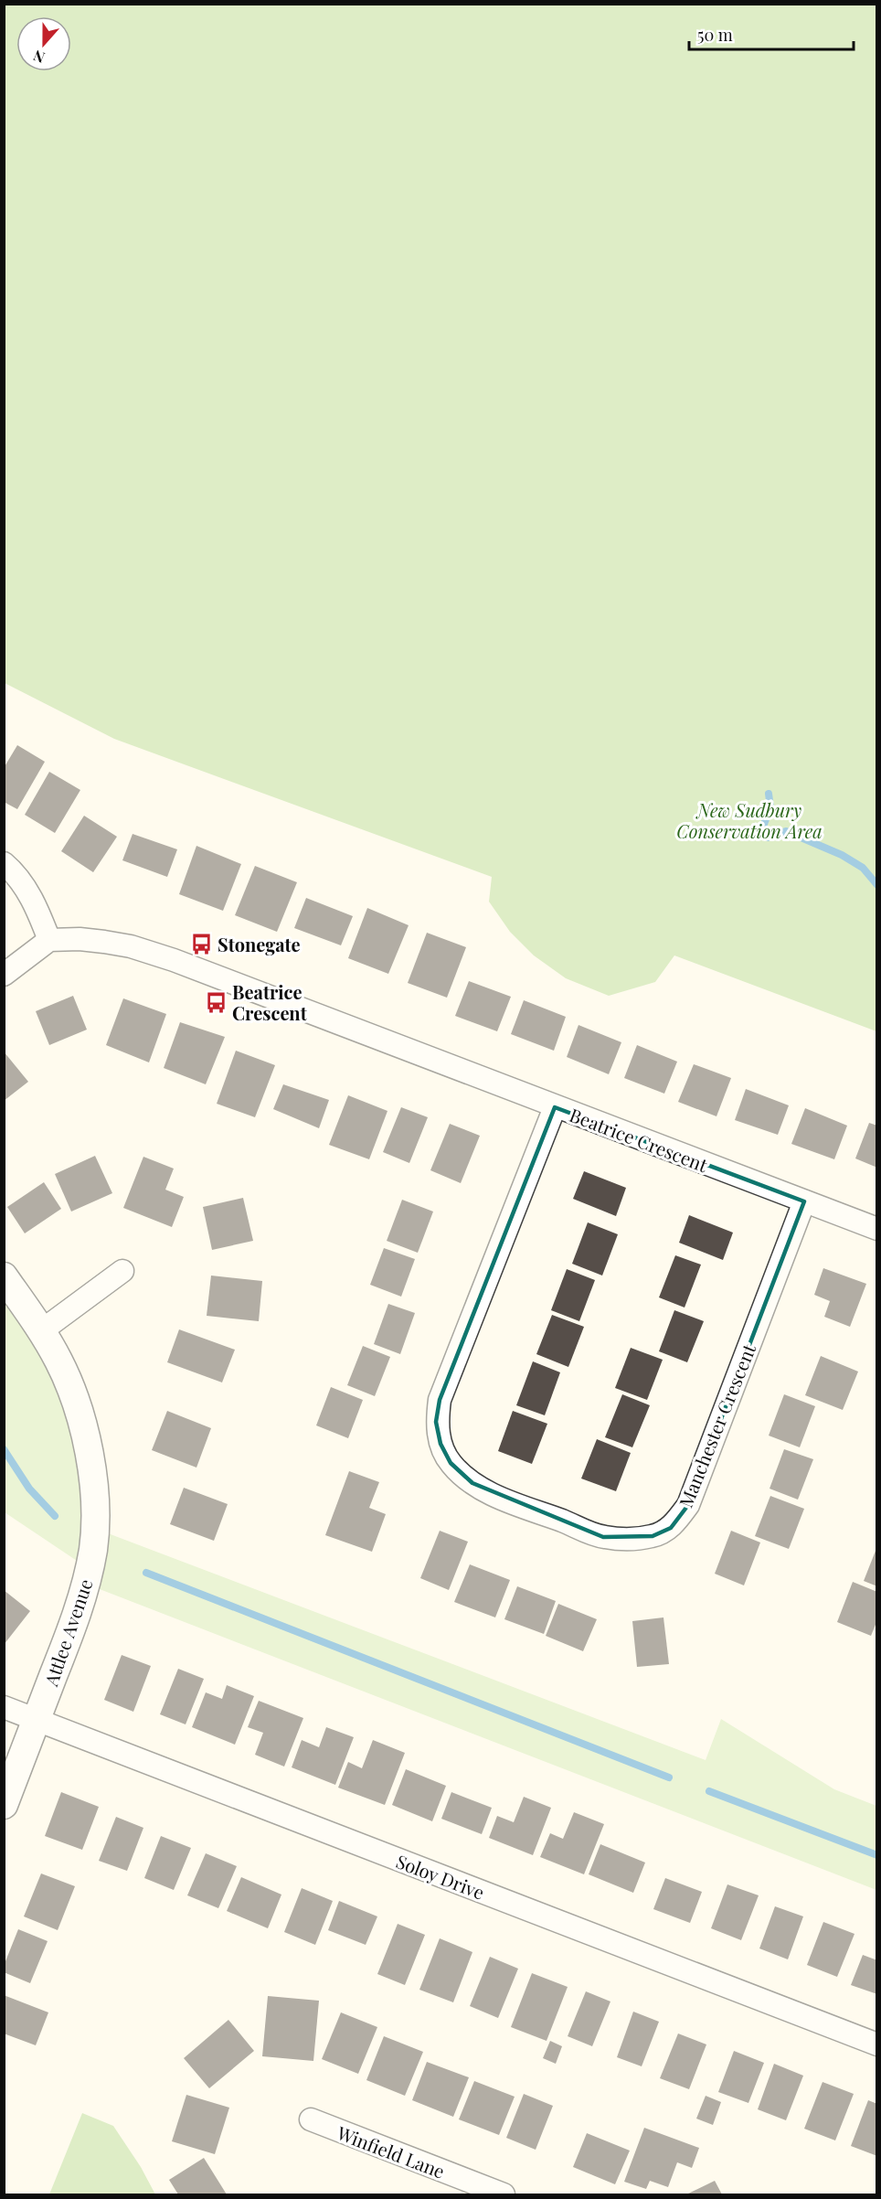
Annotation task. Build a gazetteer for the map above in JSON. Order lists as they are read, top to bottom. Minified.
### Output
{"streets":{"street":["Beatrice Crescent","Manchester Crescent","Attlee Avenue","Soloy Drive","Winfield Lane"]},"crossings":[["Beatrice Crescent","Manchester Crescent"],["Attlee Avenue","Soloy Drive"]],"parks":["New Sudbury Conservation Area"],"places":{"bus stop":["Stonegate","Beatrice Crescent"]},"scale_bar":"50 m","north":"bottom"}
